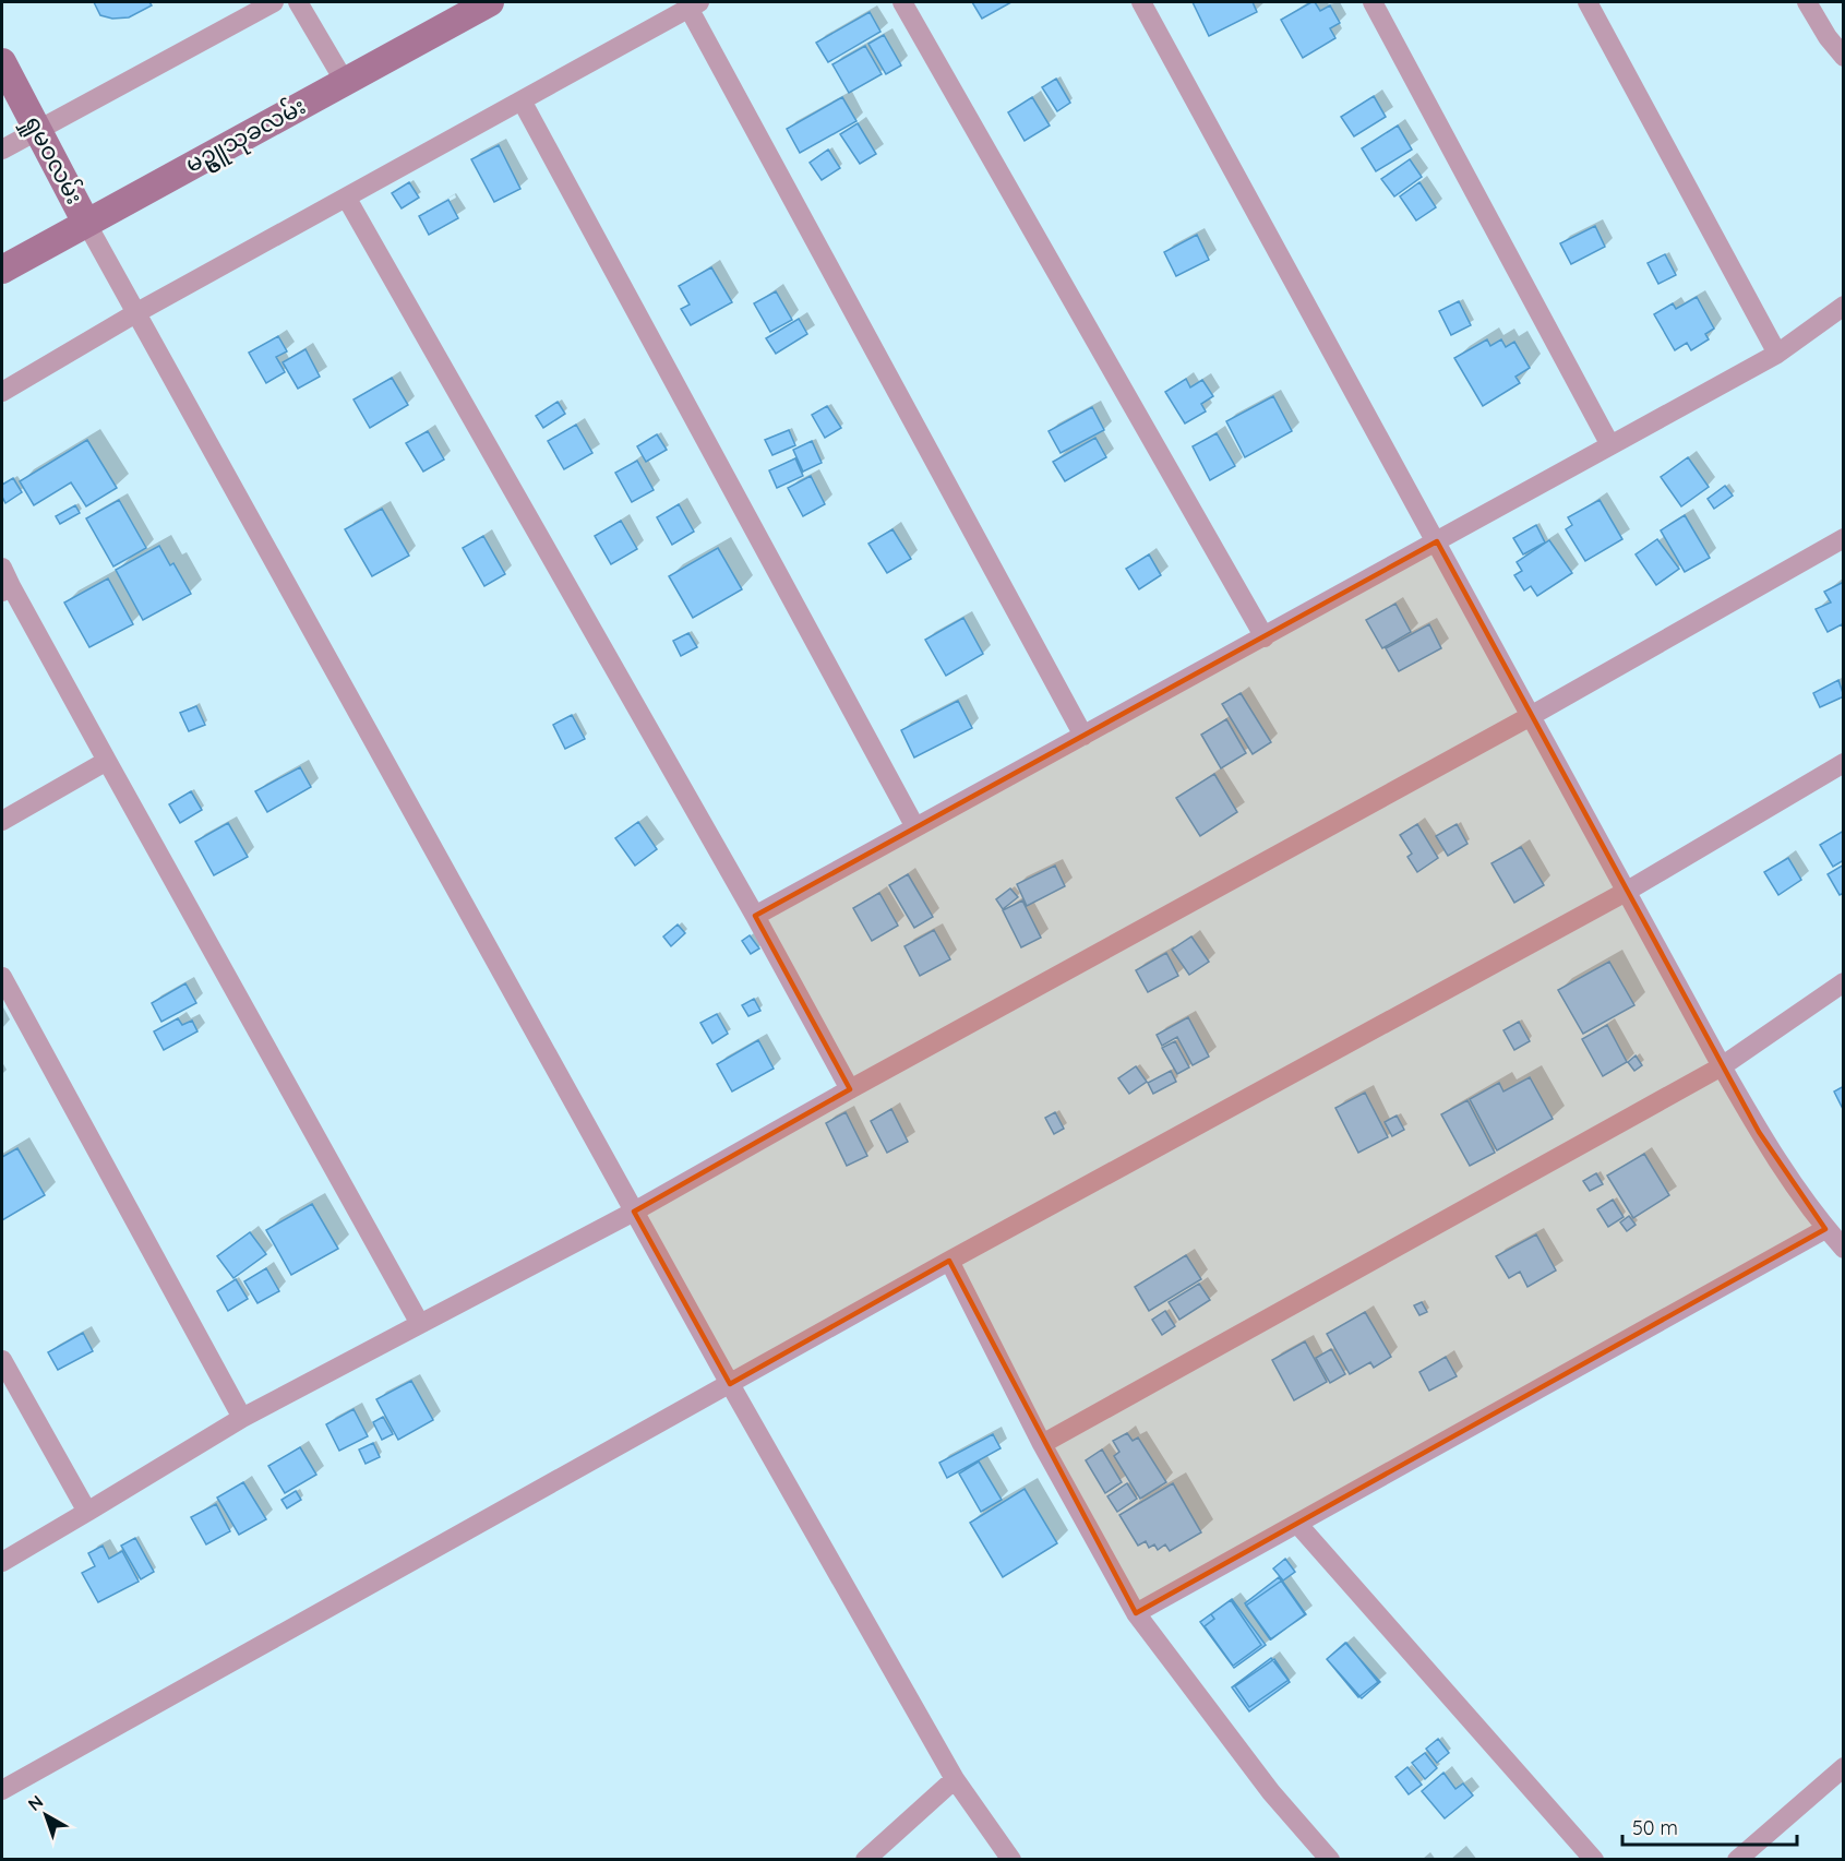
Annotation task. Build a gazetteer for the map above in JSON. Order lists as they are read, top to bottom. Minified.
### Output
{"streets":{"street":["မဥ္ဇူသုခလမ်း","ရှုမဝလမ်း"]},"crossings":[["မဥ္ဇူသုခလမ်း","ရှုမဝလမ်း"]],"scale_bar":"50 m","north":"top left"}
